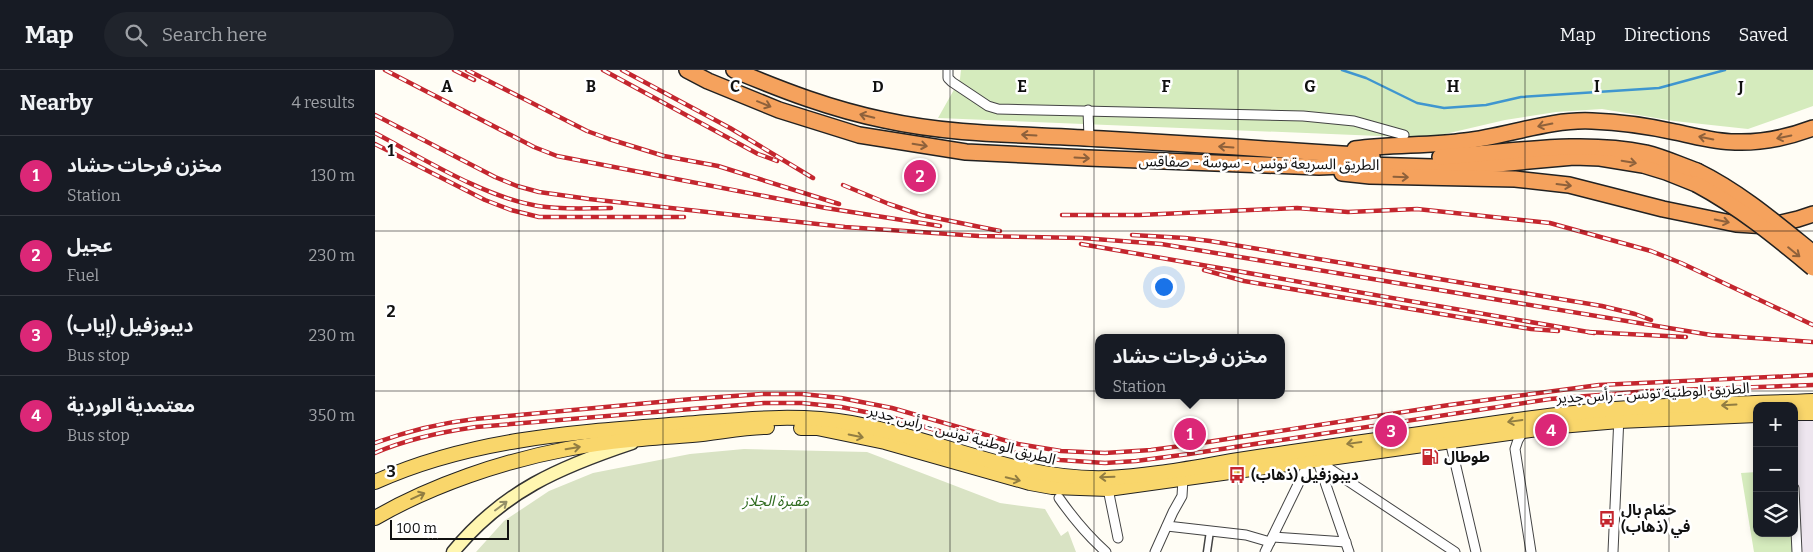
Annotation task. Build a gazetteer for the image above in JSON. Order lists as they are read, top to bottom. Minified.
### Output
{"streets":{"highway":["الطريق السريعة تونس - سوسة - صفاقس"],"main road":["الطريق الوطنية تونس - رأس جدير"]},"parks":["مقبرة الجلاز"],"places":{"fuel station":["طوطال"],"bus stop":["ديبوزفيل (ذهاب)","حمّام بال في (ذهاب)"]},"scale_bar":"100 m","page":{"header":"Map","search":"Search here","nav":["Map","Directions","Saved"],"heading":["Nearby","4 results"],"list":[{"mark":"1","name":"مخزن فرحات حشاد","note":"Station","value":"130 m"},{"mark":"2","name":"عجيل","note":"Fuel","value":"230 m"},{"mark":"3","name":"ديبوزفيل (إياب)","note":"Bus stop","value":"230 m"},{"mark":"4","name":"معتمدية الوردية","note":"Bus stop","value":"350 m"}],"pins":["2","4","3","1"],"popup":["مخزن فرحات حشاد","Station"],"map_buttons":["+","−"],"scale":"100 m"},"grid":{"columns":["A","B","C","D","E","F","G","H","I","J"],"rows":["1","2","3"]}}
